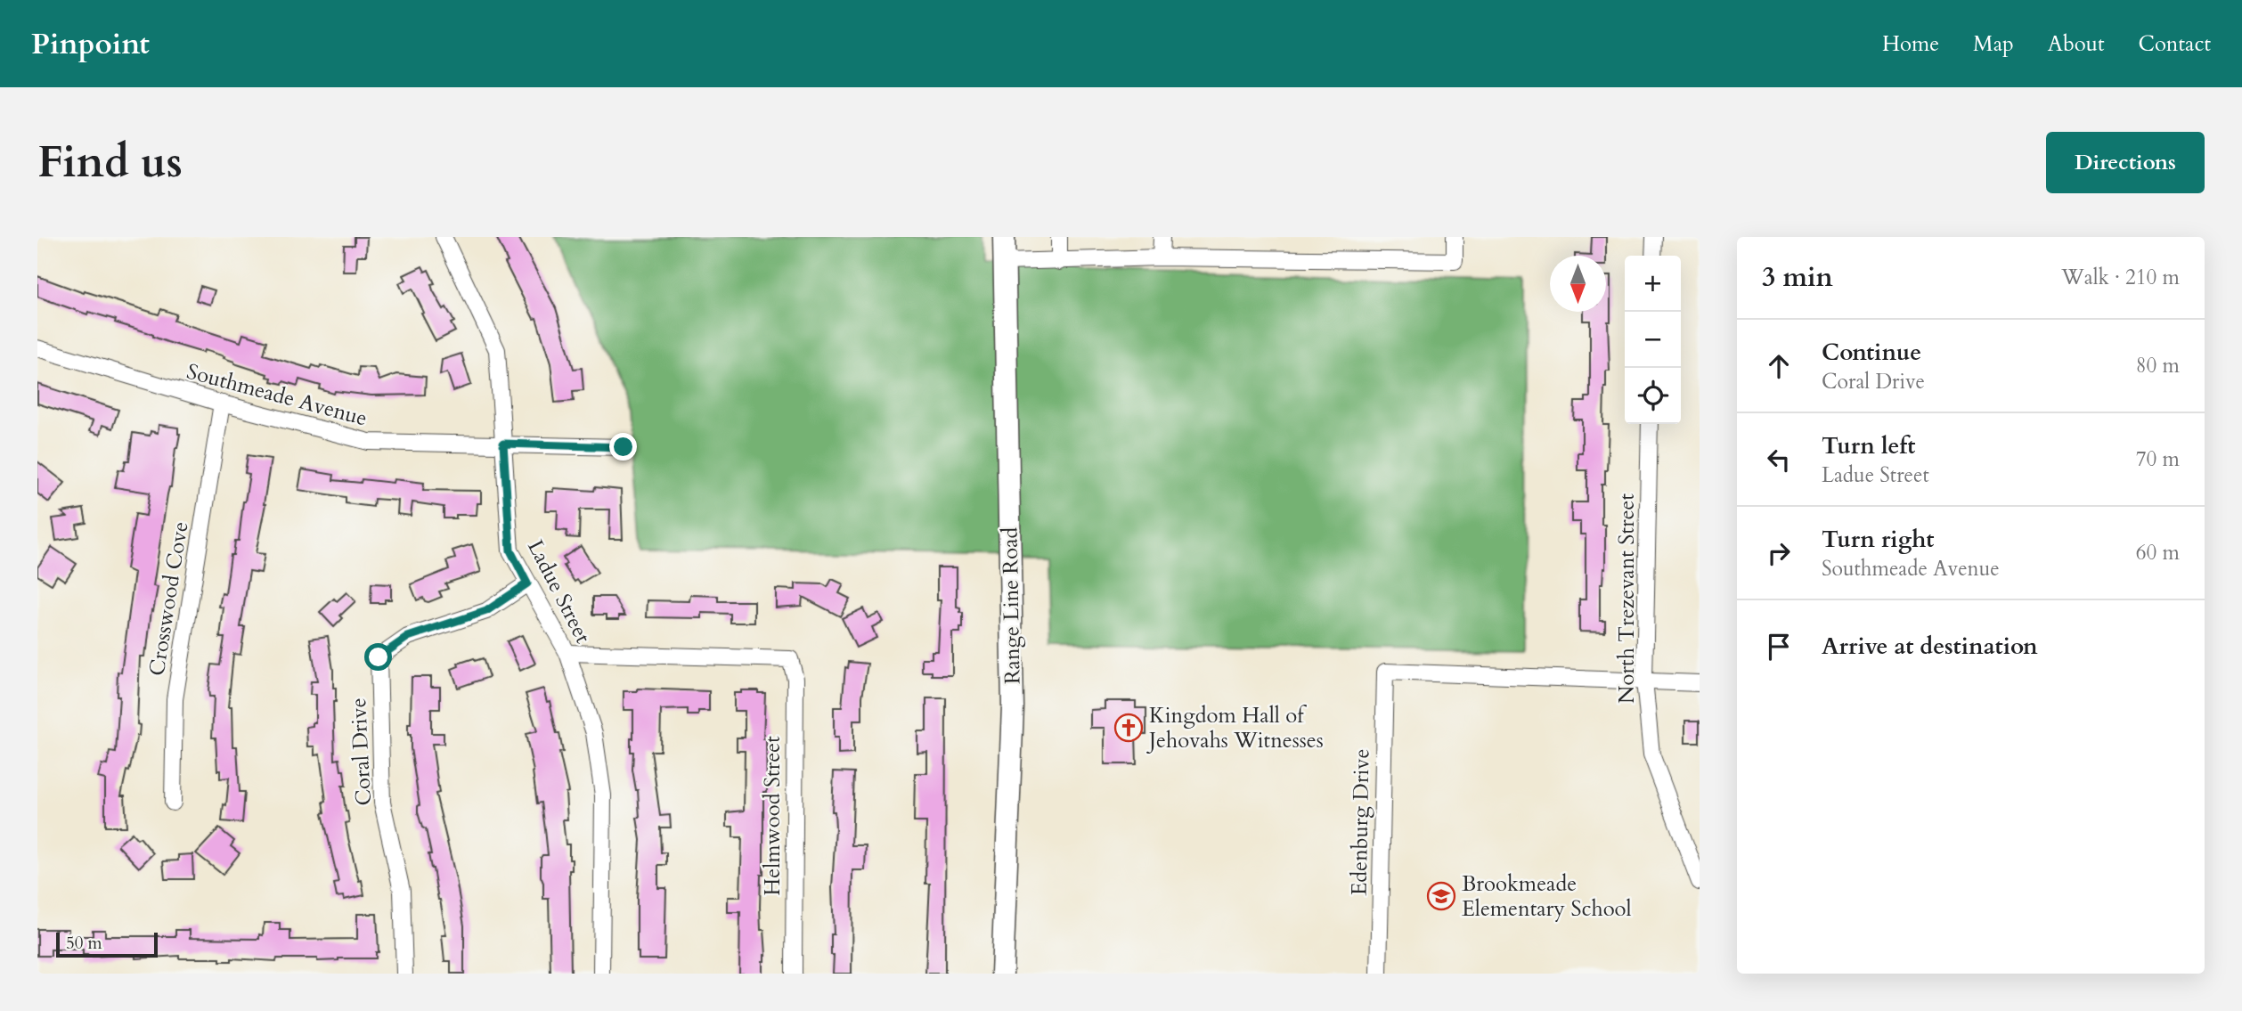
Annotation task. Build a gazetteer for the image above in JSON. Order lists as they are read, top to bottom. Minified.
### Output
{"streets":{"main road":["Range Line Road"],"street":["Southmeade Avenue","Ladue Street","Crosswood Cove","North Trezevant Street","Coral Drive","Helmwood Street","Edenburg Drive"]},"crossings":[["Southmeade Avenue","Ladue Street"],["Southmeade Avenue","Crosswood Cove"],["Ladue Street","Coral Drive"],["Ladue Street","Helmwood Street"],["North Trezevant Street","Edenburg Drive"]],"places":{"church":["Kingdom Hall of Jehovahs Witnesses"],"school or university":["Brookmeade Elementary School"]},"scale_bar":"50 m","north":"bottom","page":{"header":"Pinpoint","nav":["Home","Map","About","Contact"],"buttons":"Directions","title":"Find us","heading":["3 min","Walk · 210 m"],"map_buttons":["+","−"],"list":[["Continue","Coral Drive","80 m"],["Turn left","Ladue Street","70 m"],["Turn right","Southmeade Avenue","60 m"],"Arrive at destination"],"scale":"50 m"}}
